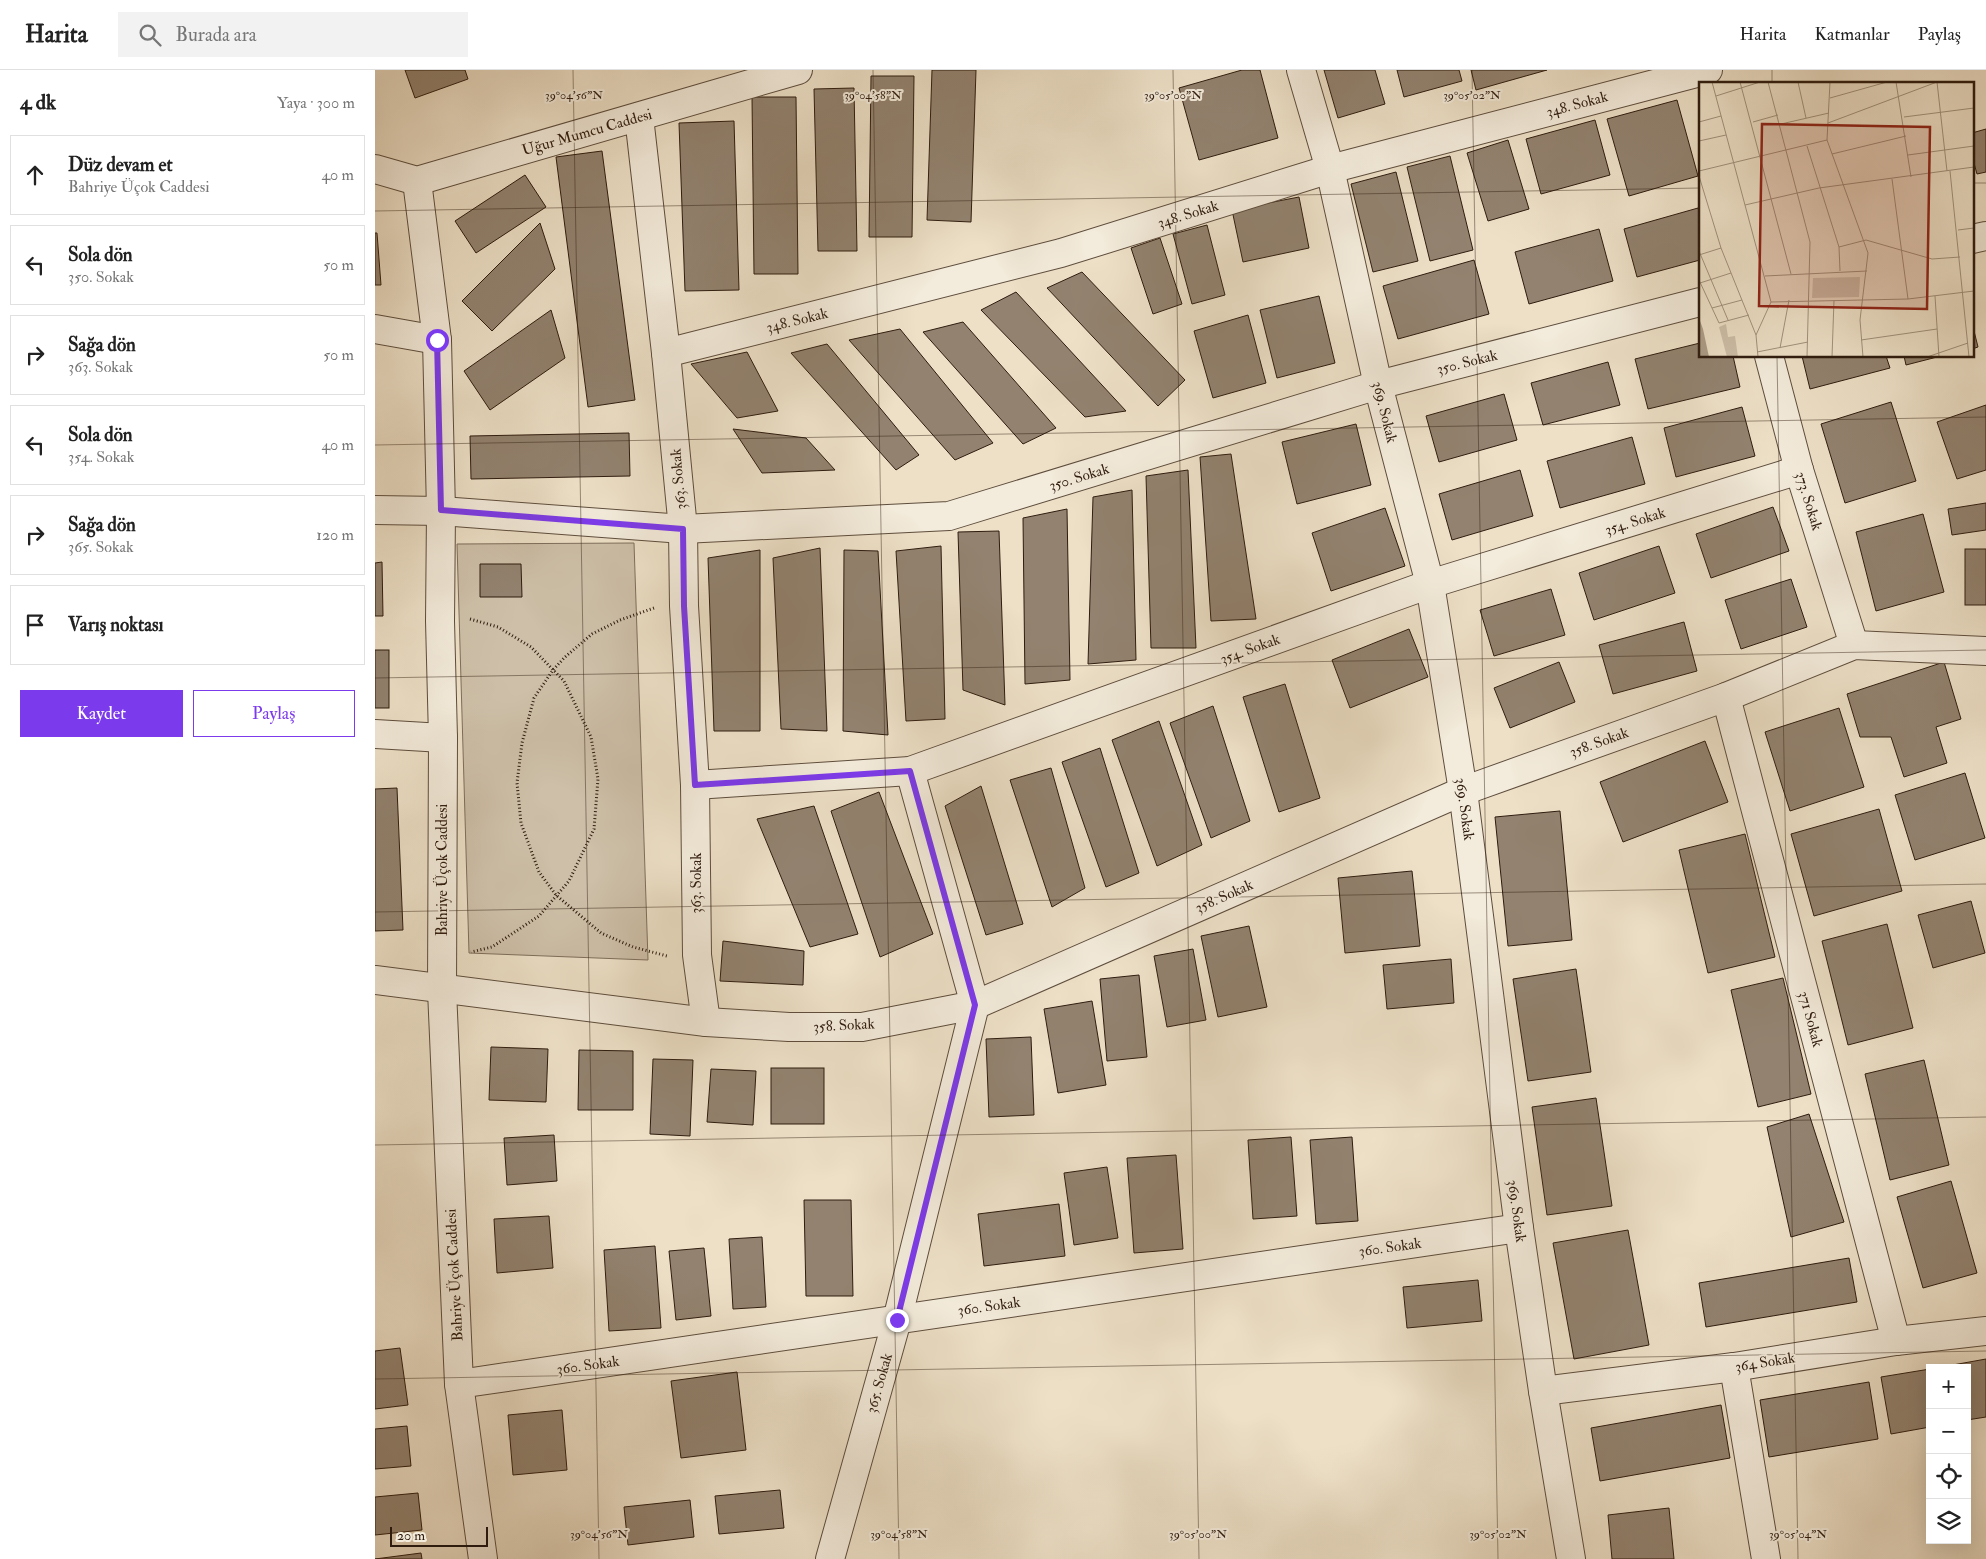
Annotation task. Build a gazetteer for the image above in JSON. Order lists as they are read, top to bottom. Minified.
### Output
{"streets":{"street":["348. Sokak","Uğur Mumcu Caddesi","350. Sokak","369. Sokak","363. Sokak","373. Sokak","354. Sokak","358. Sokak","Bahriye Üçok Caddesi","371 Sokak","360. Sokak","364 Sokak","365. Sokak"]},"crossings":[["348. Sokak","369. Sokak"],["348. Sokak","363. Sokak"],["Uğur Mumcu Caddesi","363. Sokak"],["Uğur Mumcu Caddesi","Bahriye Üçok Caddesi"],["350. Sokak","369. Sokak"],["350. Sokak","363. Sokak"],["350. Sokak","Bahriye Üçok Caddesi"],["369. Sokak","354. Sokak"],["369. Sokak","358. Sokak"],["369. Sokak","360. Sokak"],["369. Sokak","364 Sokak"],["363. Sokak","354. Sokak"],["363. Sokak","358. Sokak"],["373. Sokak","354. Sokak"],["373. Sokak","358. Sokak"],["354. Sokak","365. Sokak"],["358. Sokak","Bahriye Üçok Caddesi"],["358. Sokak","371 Sokak"],["358. Sokak","365. Sokak"],["Bahriye Üçok Caddesi","360. Sokak"],["371 Sokak","364 Sokak"],["360. Sokak","365. Sokak"]],"scale_bar":"20 m","page":{"header":"Harita","search":"Burada ara","nav":["Harita","Katmanlar","Paylaş"],"heading":["4 dk","Yaya · 300 m"],"list":[["Düz devam et","Bahriye Üçok Caddesi","40 m"],["Sola dön","350. Sokak","50 m"],["Sağa dön","363. Sokak","50 m"],["Sola dön","354. Sokak","40 m"],["Sağa dön","365. Sokak","120 m"],"Varış noktası"],"buttons":["Kaydet","Paylaş"],"map_buttons":["+","−"],"scale":"20 m"},"coordinates":["39°04'56\"N","39°04'58\"N","39°05'00\"N","39°05'02\"N","39°05'04\"N"]}
